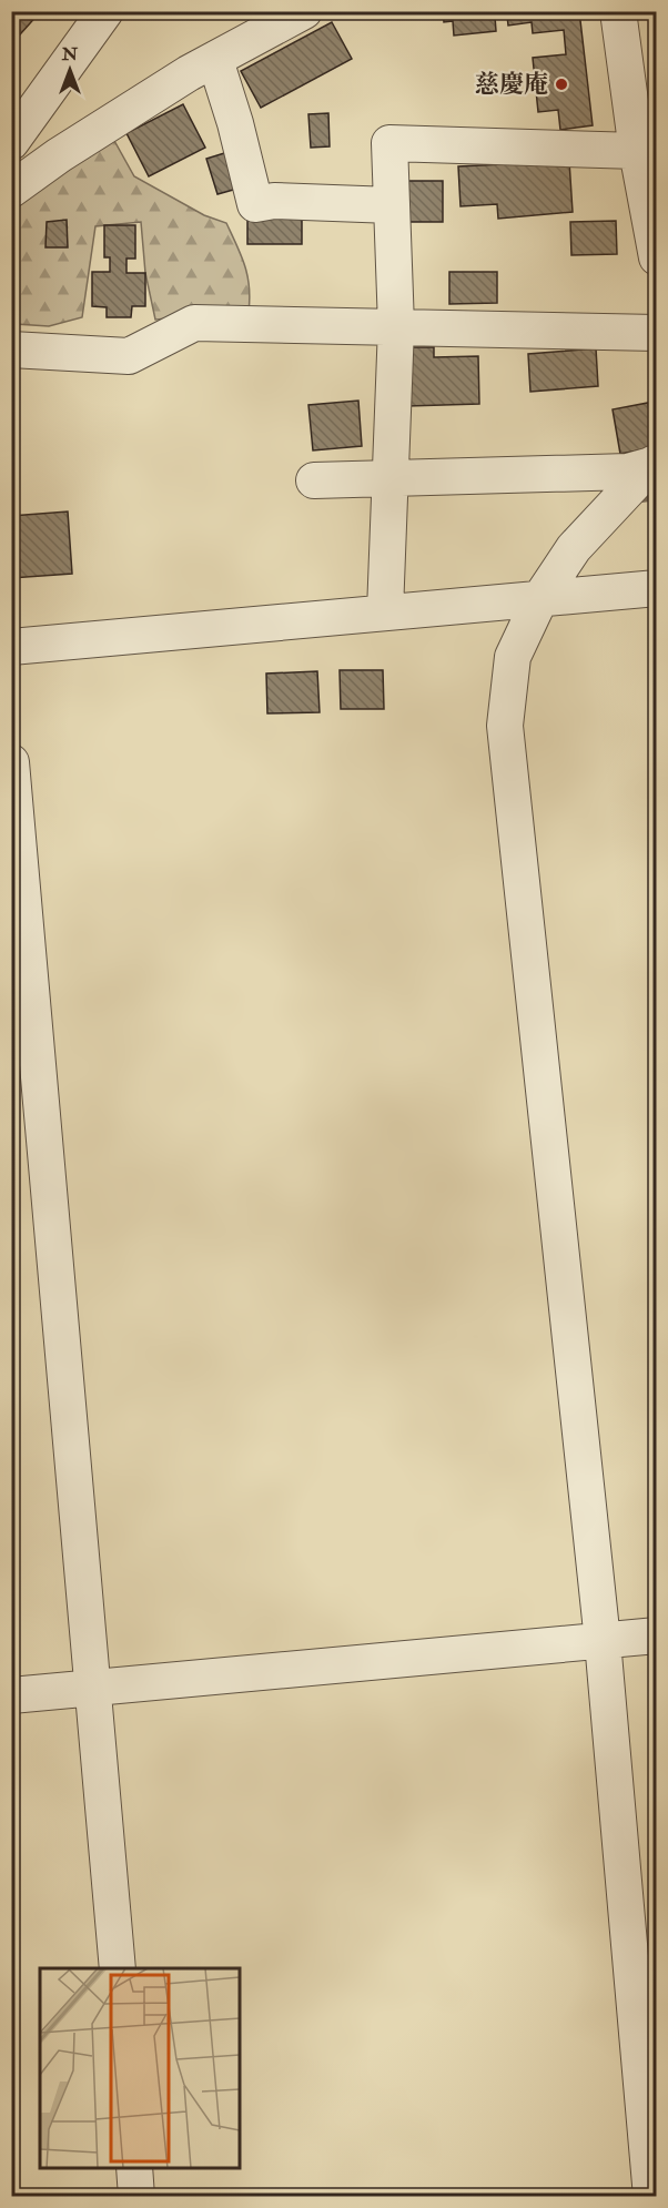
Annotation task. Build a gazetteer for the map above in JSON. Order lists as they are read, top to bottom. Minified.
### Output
{"places":["慈慶庵"],"north":"top"}
